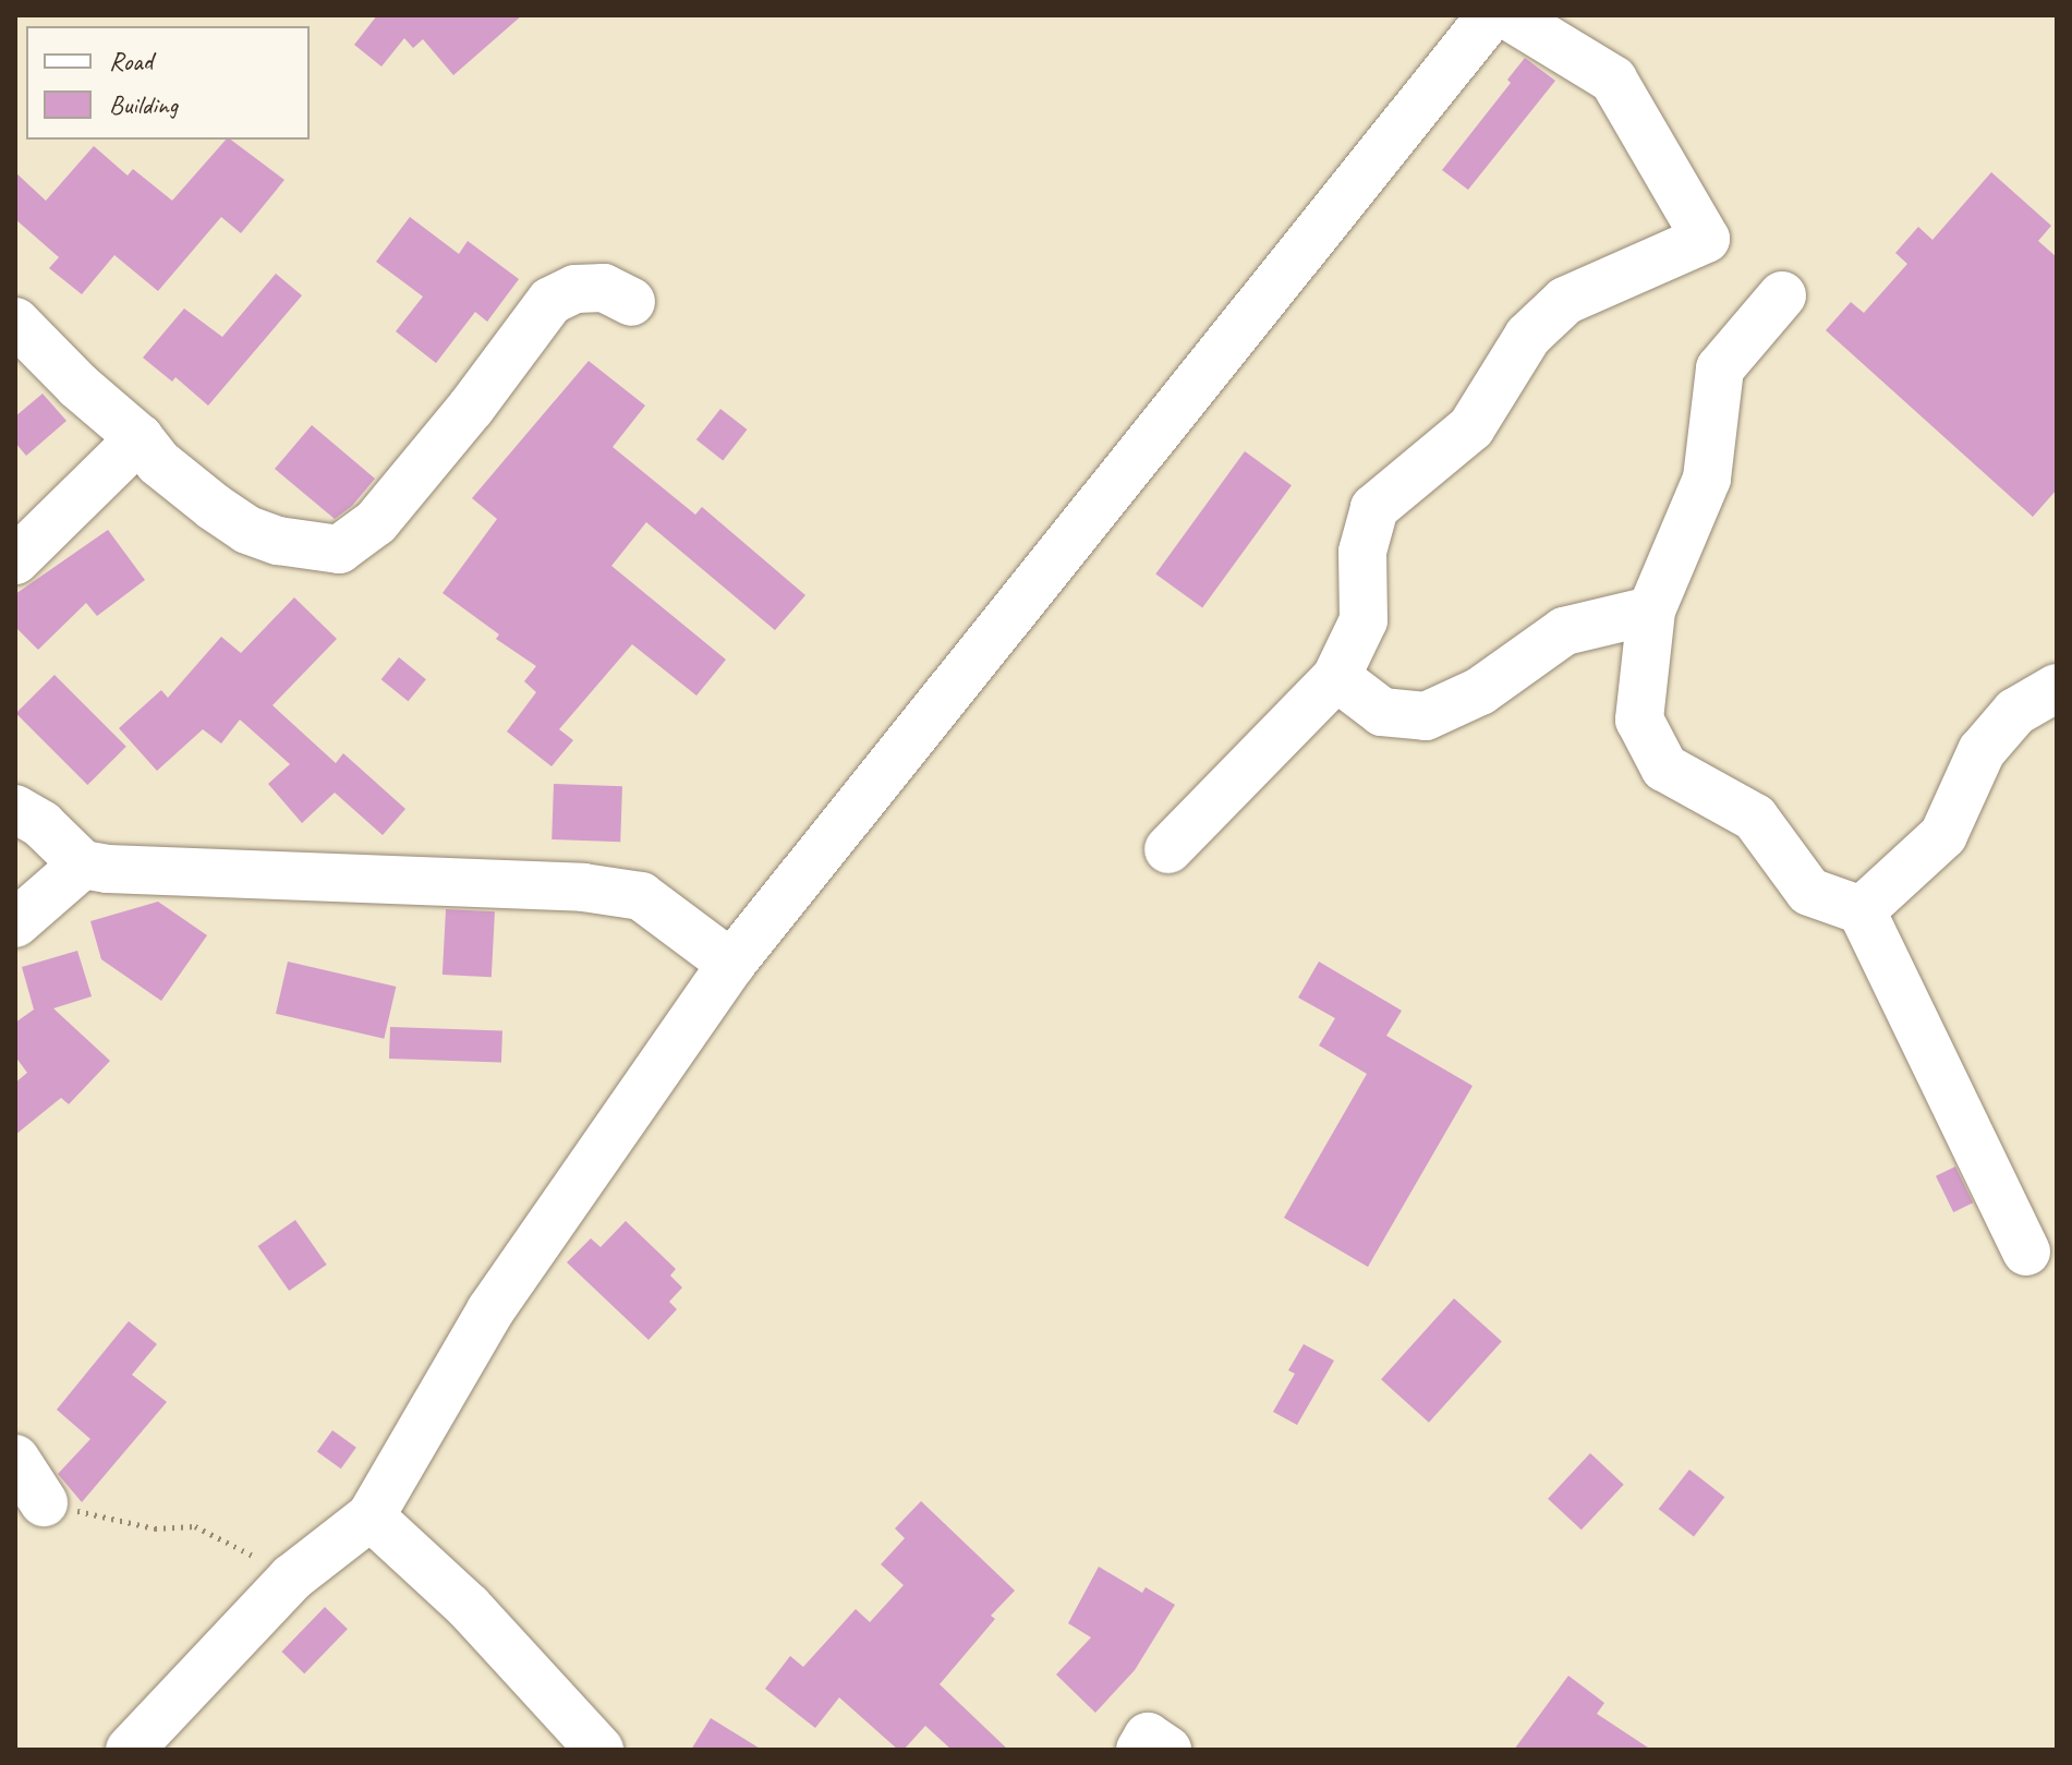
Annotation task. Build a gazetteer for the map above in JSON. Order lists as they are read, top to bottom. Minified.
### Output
{"legend":["Road","Building"]}
